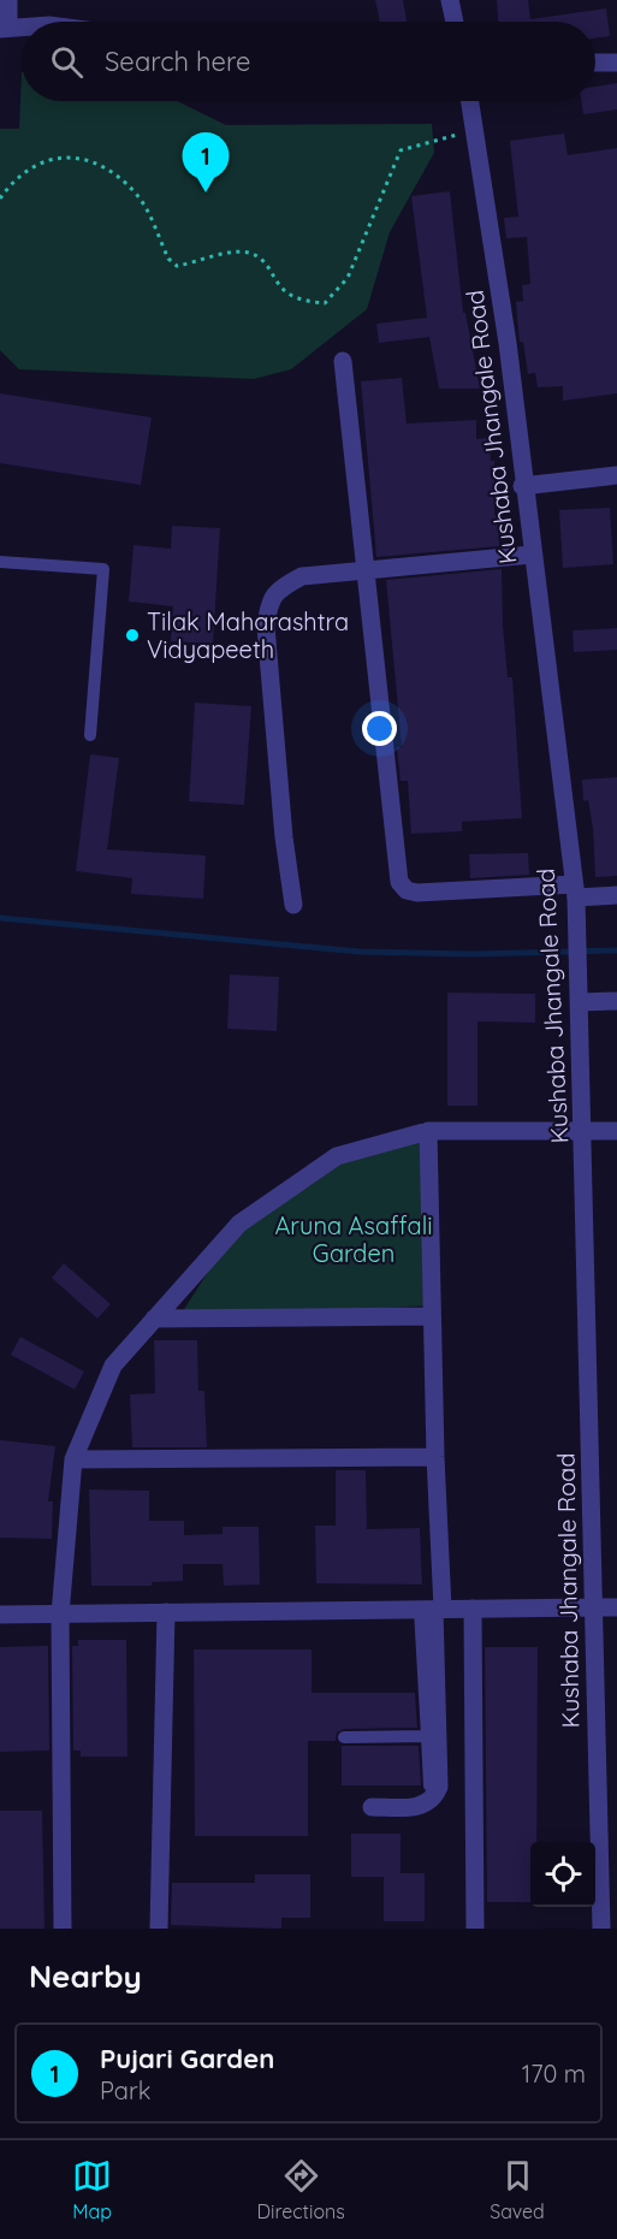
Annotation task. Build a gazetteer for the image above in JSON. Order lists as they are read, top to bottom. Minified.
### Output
{"streets":{"street":["Kushaba Jhangale Road"]},"parks":["Aruna Asaffali Garden"],"places":["Tilak Maharashtra Vidyapeeth"],"page":{"search":"Search here","pins":"1","heading":"Nearby","list":[{"mark":"1","name":"Pujari Garden","note":"Park","value":"170 m"}],"nav":["Map","Directions","Saved"]}}
